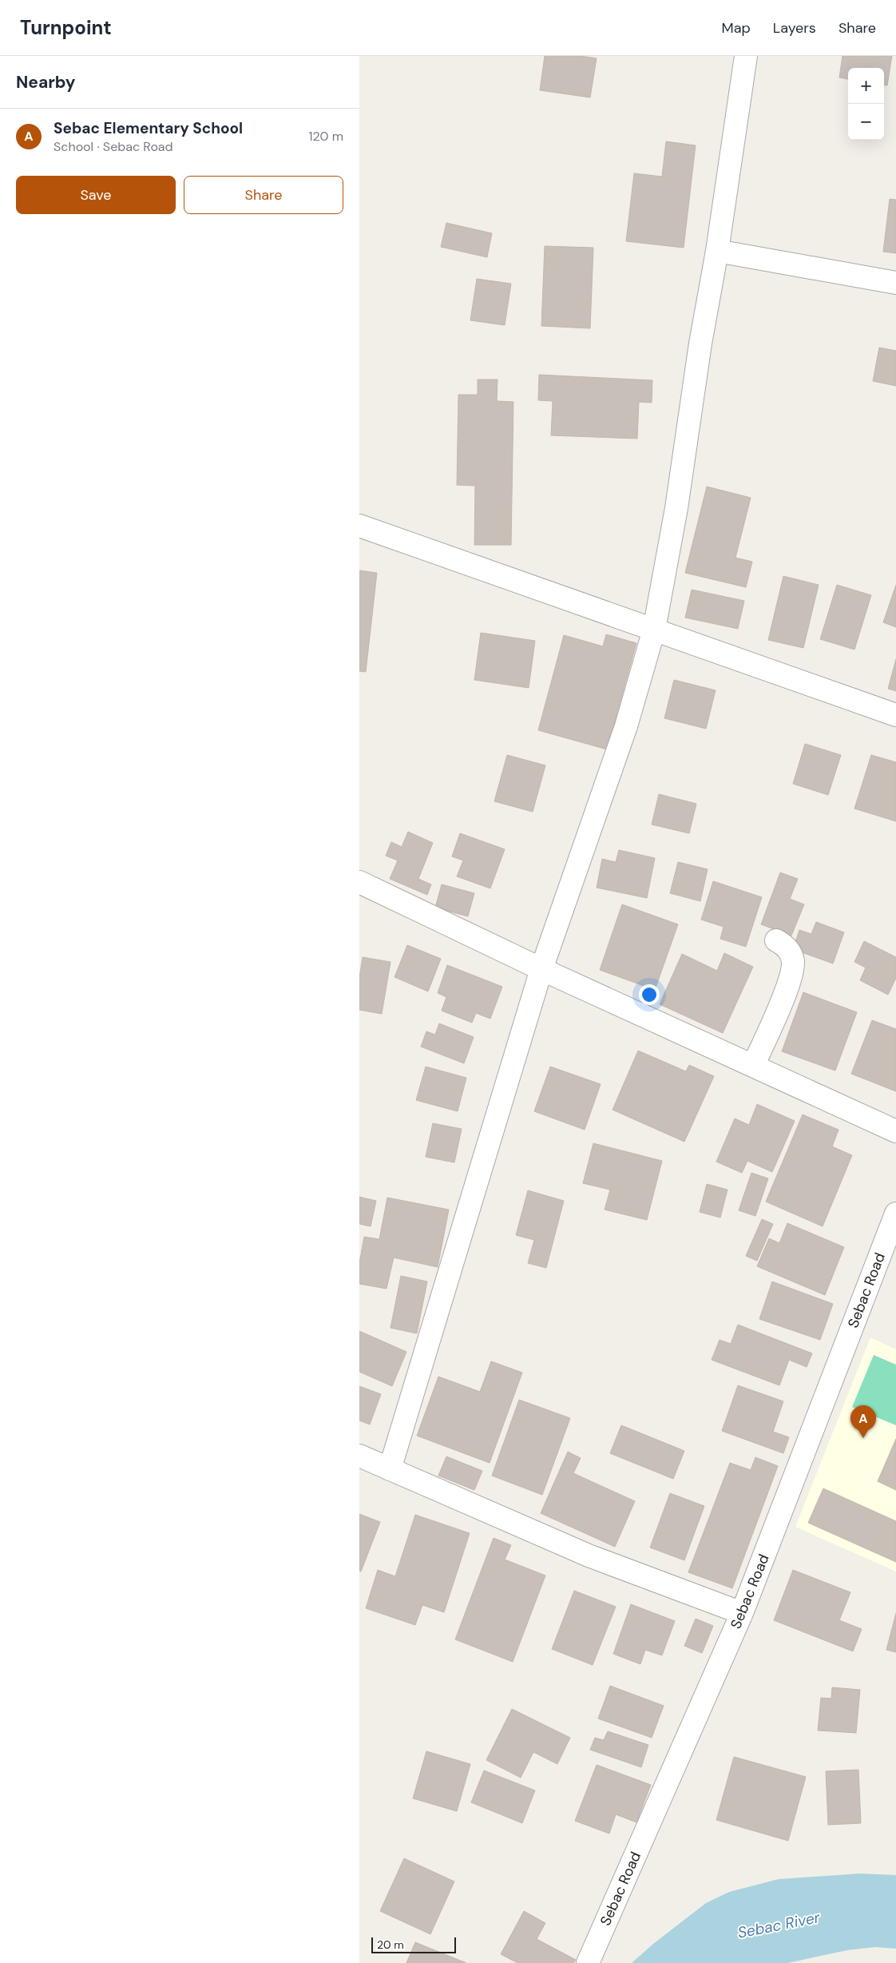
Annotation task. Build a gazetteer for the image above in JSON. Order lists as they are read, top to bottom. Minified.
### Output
{"streets":{"street":["Sebac Road"]},"water":["Sebac River"],"scale_bar":"20 m","page":{"header":"Turnpoint","nav":["Map","Layers","Share"],"heading":"Nearby","map_buttons":["+","−"],"list":[{"mark":"A","name":"Sebac Elementary School","note":"School · Sebac Road","value":"120 m"}],"buttons":["Save","Share"],"pins":"A","scale":"20 m"}}
